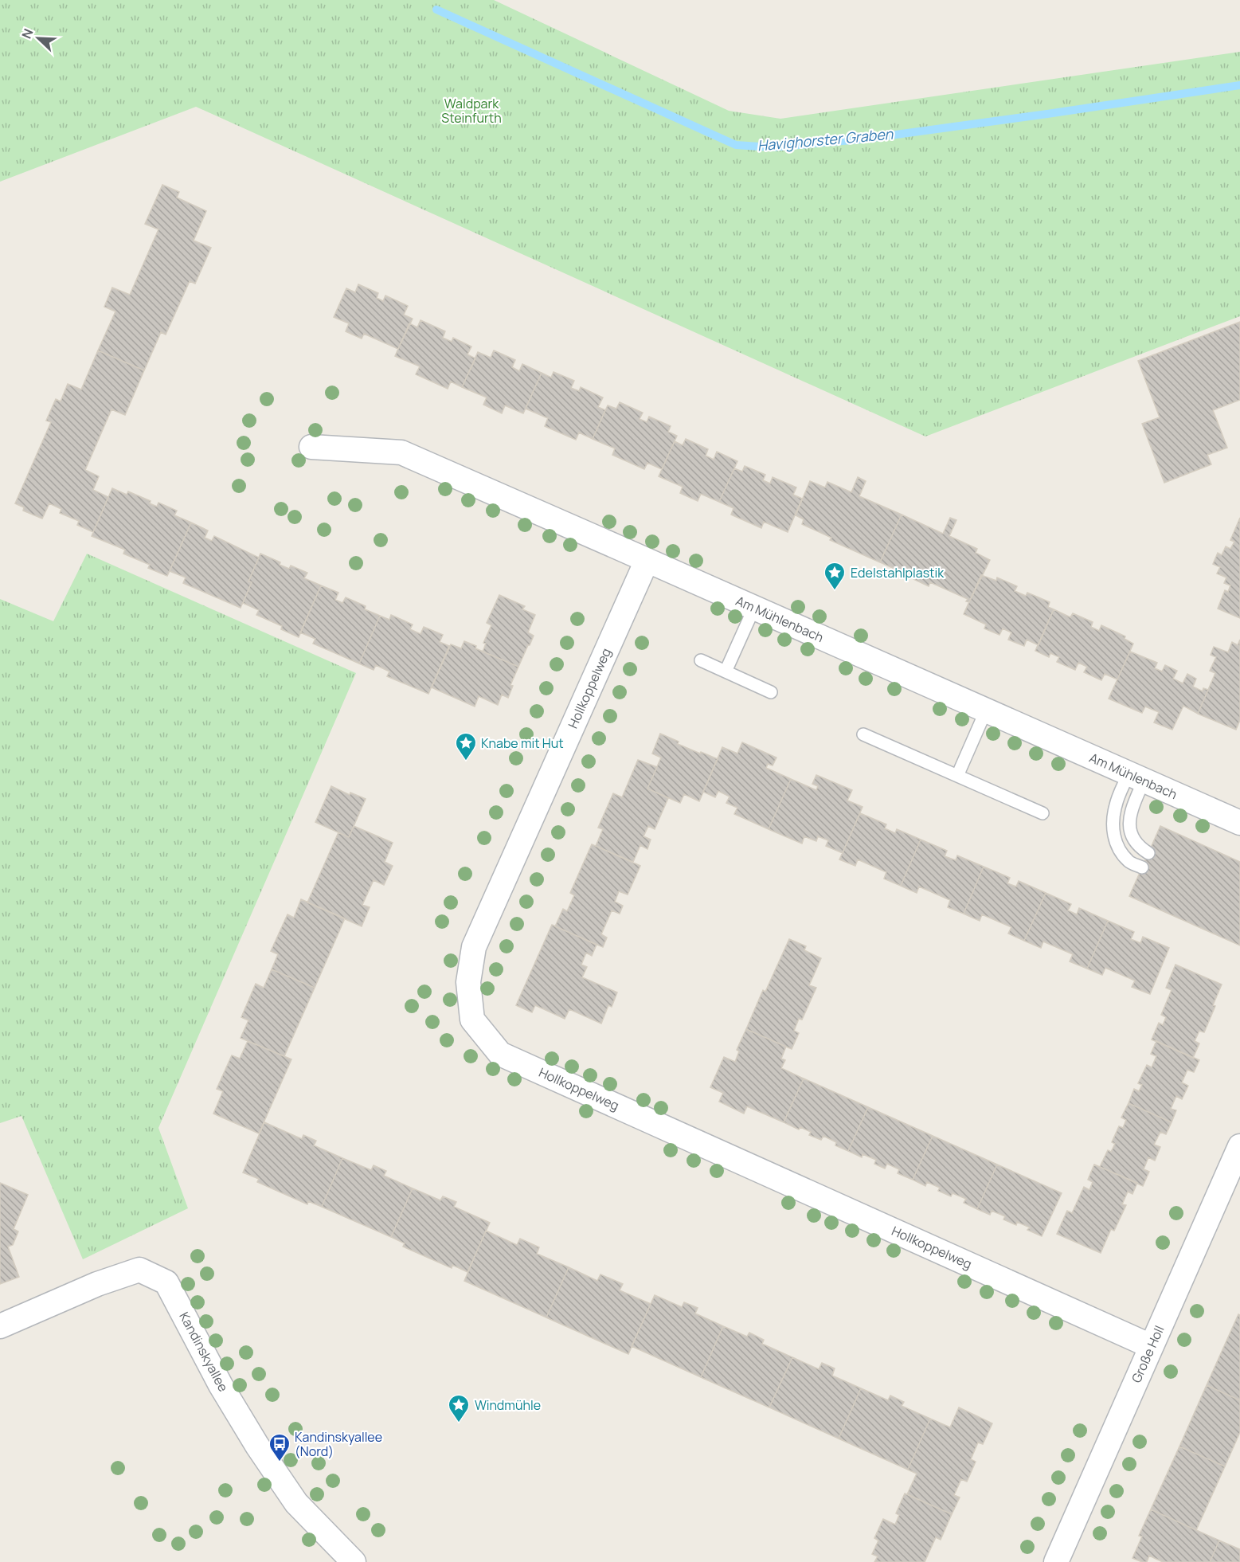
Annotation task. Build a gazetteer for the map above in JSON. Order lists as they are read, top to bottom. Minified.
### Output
{"streets":{"street":["Am Mühlenbach","Hollkoppelweg","Kandinskyallee","Große Holl"]},"crossings":[["Am Mühlenbach","Hollkoppelweg"],["Hollkoppelweg","Große Holl"]],"water":["Havighorster Graben"],"parks":["Waldpark Steinfurth"],"places":{"place":["Edelstahlplastik","Knabe mit Hut","Windmühle"],"bus stop":["Kandinskyallee (Nord)"]},"north":"top left"}
